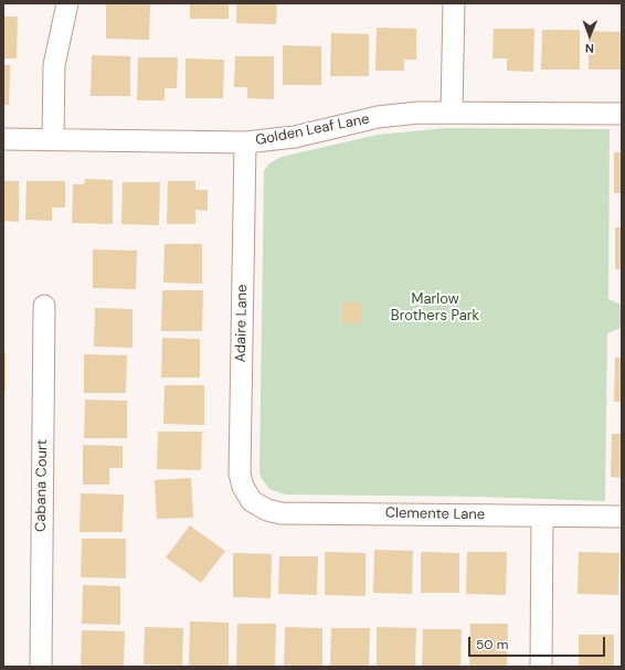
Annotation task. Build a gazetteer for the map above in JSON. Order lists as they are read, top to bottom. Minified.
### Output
{"streets":{"street":["Golden Leaf Lane","Adaire Lane","Cabana Court","Clemente Lane"]},"crossings":[["Golden Leaf Lane","Adaire Lane"],["Adaire Lane","Clemente Lane"]],"parks":["Marlow Brothers Park"],"scale_bar":"50 m","north":"bottom"}
